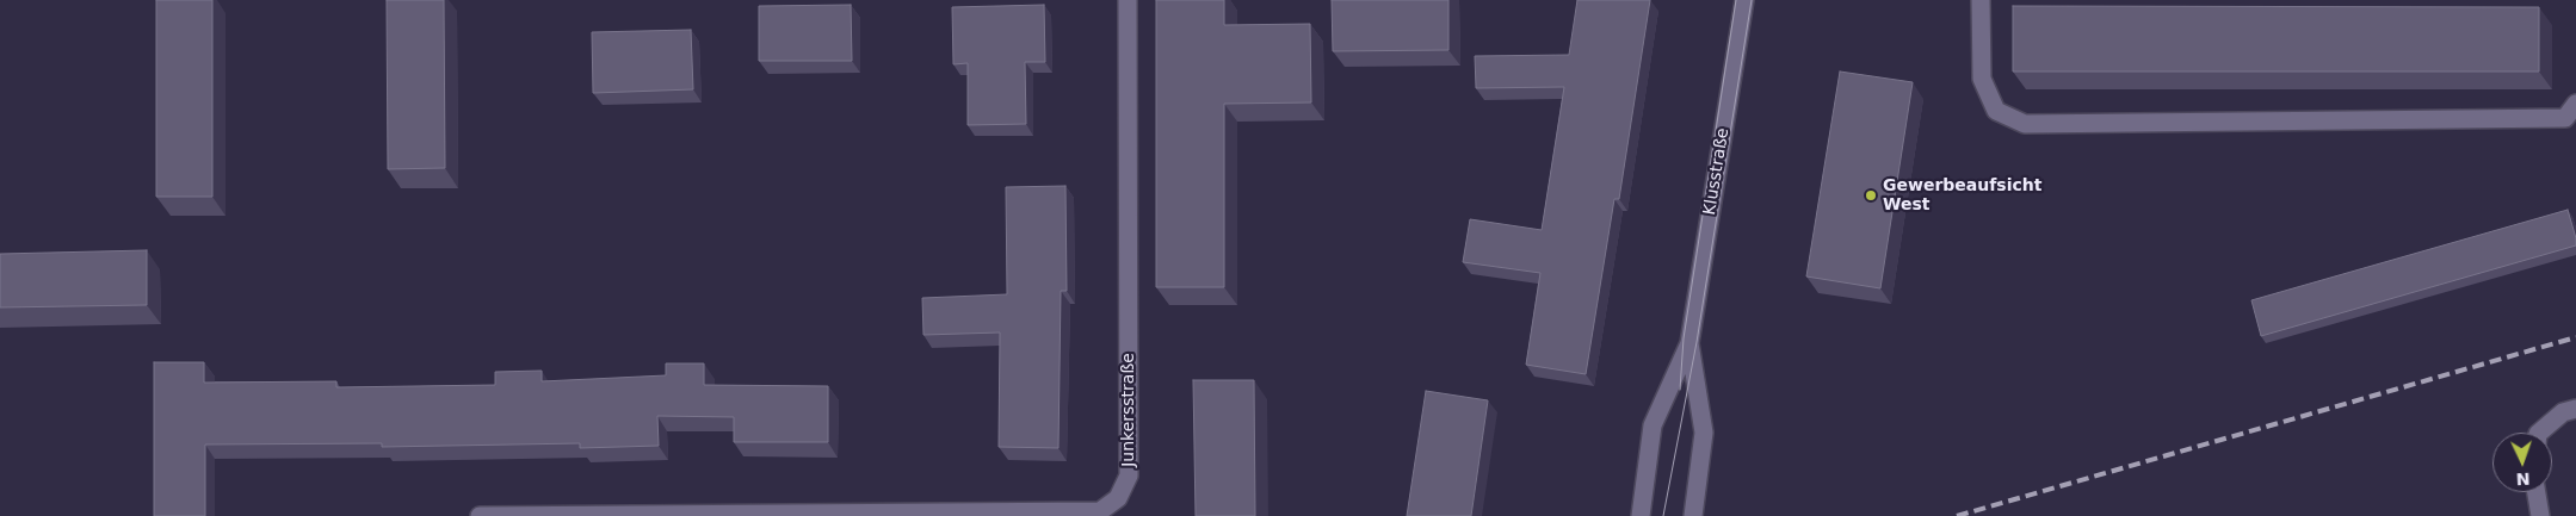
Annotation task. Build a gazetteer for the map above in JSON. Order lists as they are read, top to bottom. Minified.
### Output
{"streets":{"street":["Klusstraße","Junkersstraße"]},"places":["Gewerbeaufsicht West"],"north":"bottom"}
